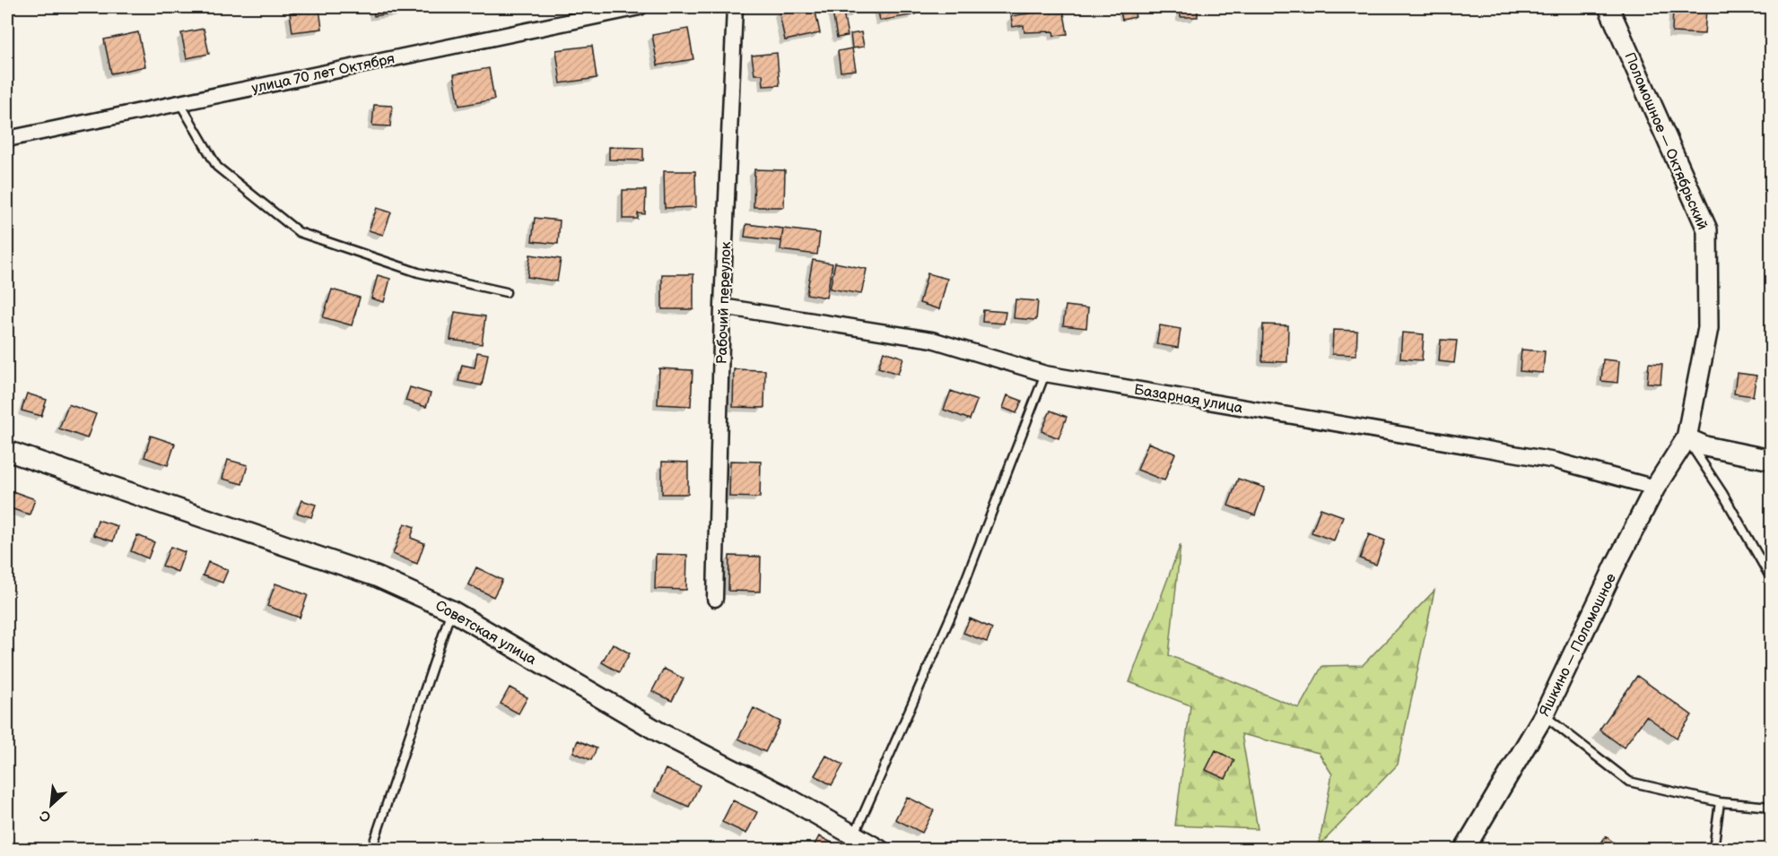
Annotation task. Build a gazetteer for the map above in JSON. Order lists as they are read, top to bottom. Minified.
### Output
{"streets":{"street":["улица 70 лет Октября","Поломошное — Октябрьский","Рабочий переулок","Базарная улица","Советская улица","Яшкино — Поломошное"]},"crossings":[["Поломошное — Октябрьский","Яшкино — Поломошное"],["Рабочий переулок","Базарная улица"],["Базарная улица","Яшкино — Поломошное"]],"north":"bottom left"}
